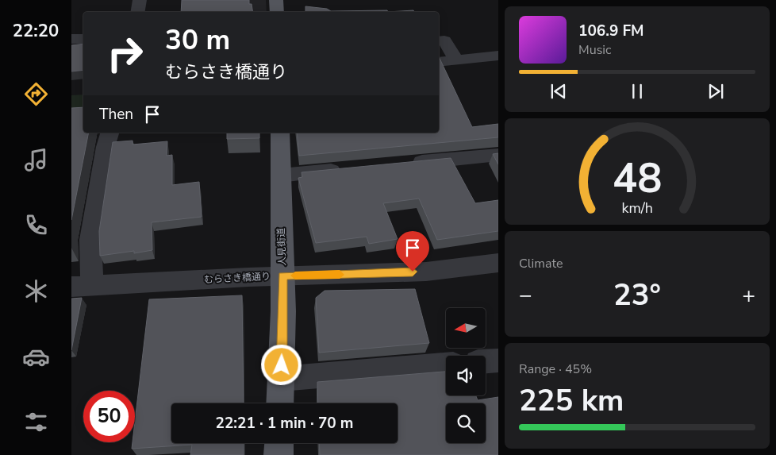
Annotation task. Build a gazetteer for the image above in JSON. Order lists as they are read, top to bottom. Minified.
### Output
{"streets":{"main road":["人見街道"],"street":["むらさき橋通り"]},"crossings":[["人見街道","むらさき橋通り"]],"north":"left","page":{"tabs":"22:20","turn":["30 m","むらさき橋通り"],"song":["106.9 FM","Music"],"then":"Then","tile":["Climate",["Range · 45%","225 km"]],"heat":["−","23°","+"],"limit":"50","trip":"22:21 · 1 min · 70 m","gauge":["48","km/h"]}}
